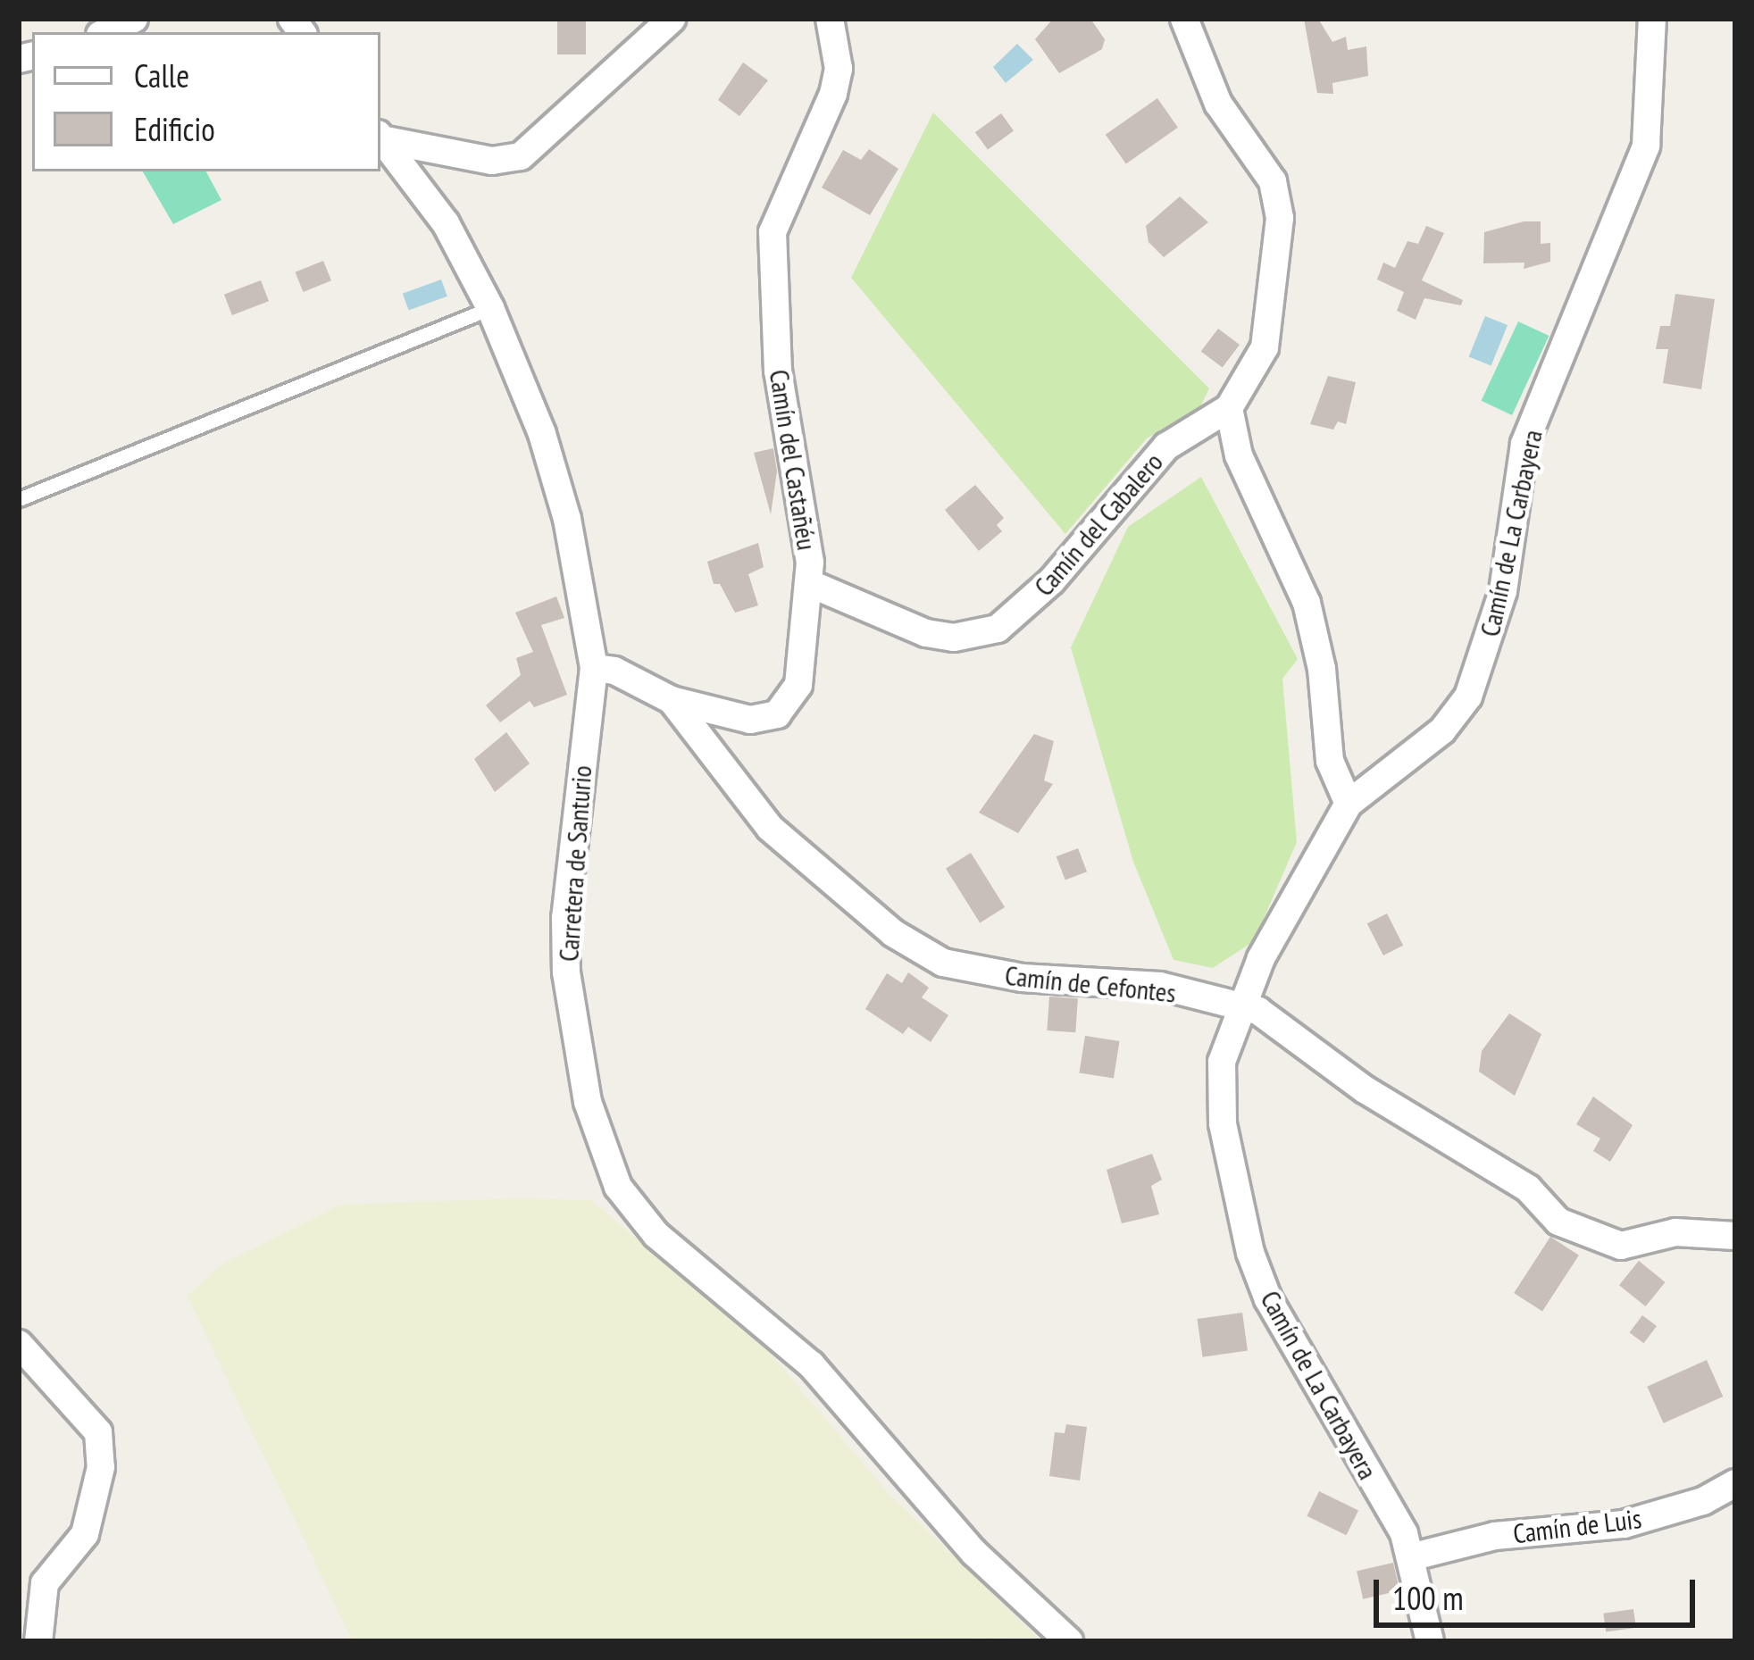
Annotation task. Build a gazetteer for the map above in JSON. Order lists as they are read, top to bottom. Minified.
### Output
{"streets":{"street":["Camín del Castañéu","Camín del Cabalero","Camín de La Carbayera","Carretera de Santurio","Camín de Cefontes","Camín de Luis"]},"crossings":[["Camín del Castañéu","Camín del Cabalero"],["Camín del Castañéu","Carretera de Santurio"],["Camín del Castañéu","Camín de Cefontes"],["Camín de La Carbayera","Camín de Cefontes"],["Camín de La Carbayera","Camín de Luis"]],"legend":["Calle","Edificio"],"scale_bar":"100 m"}
